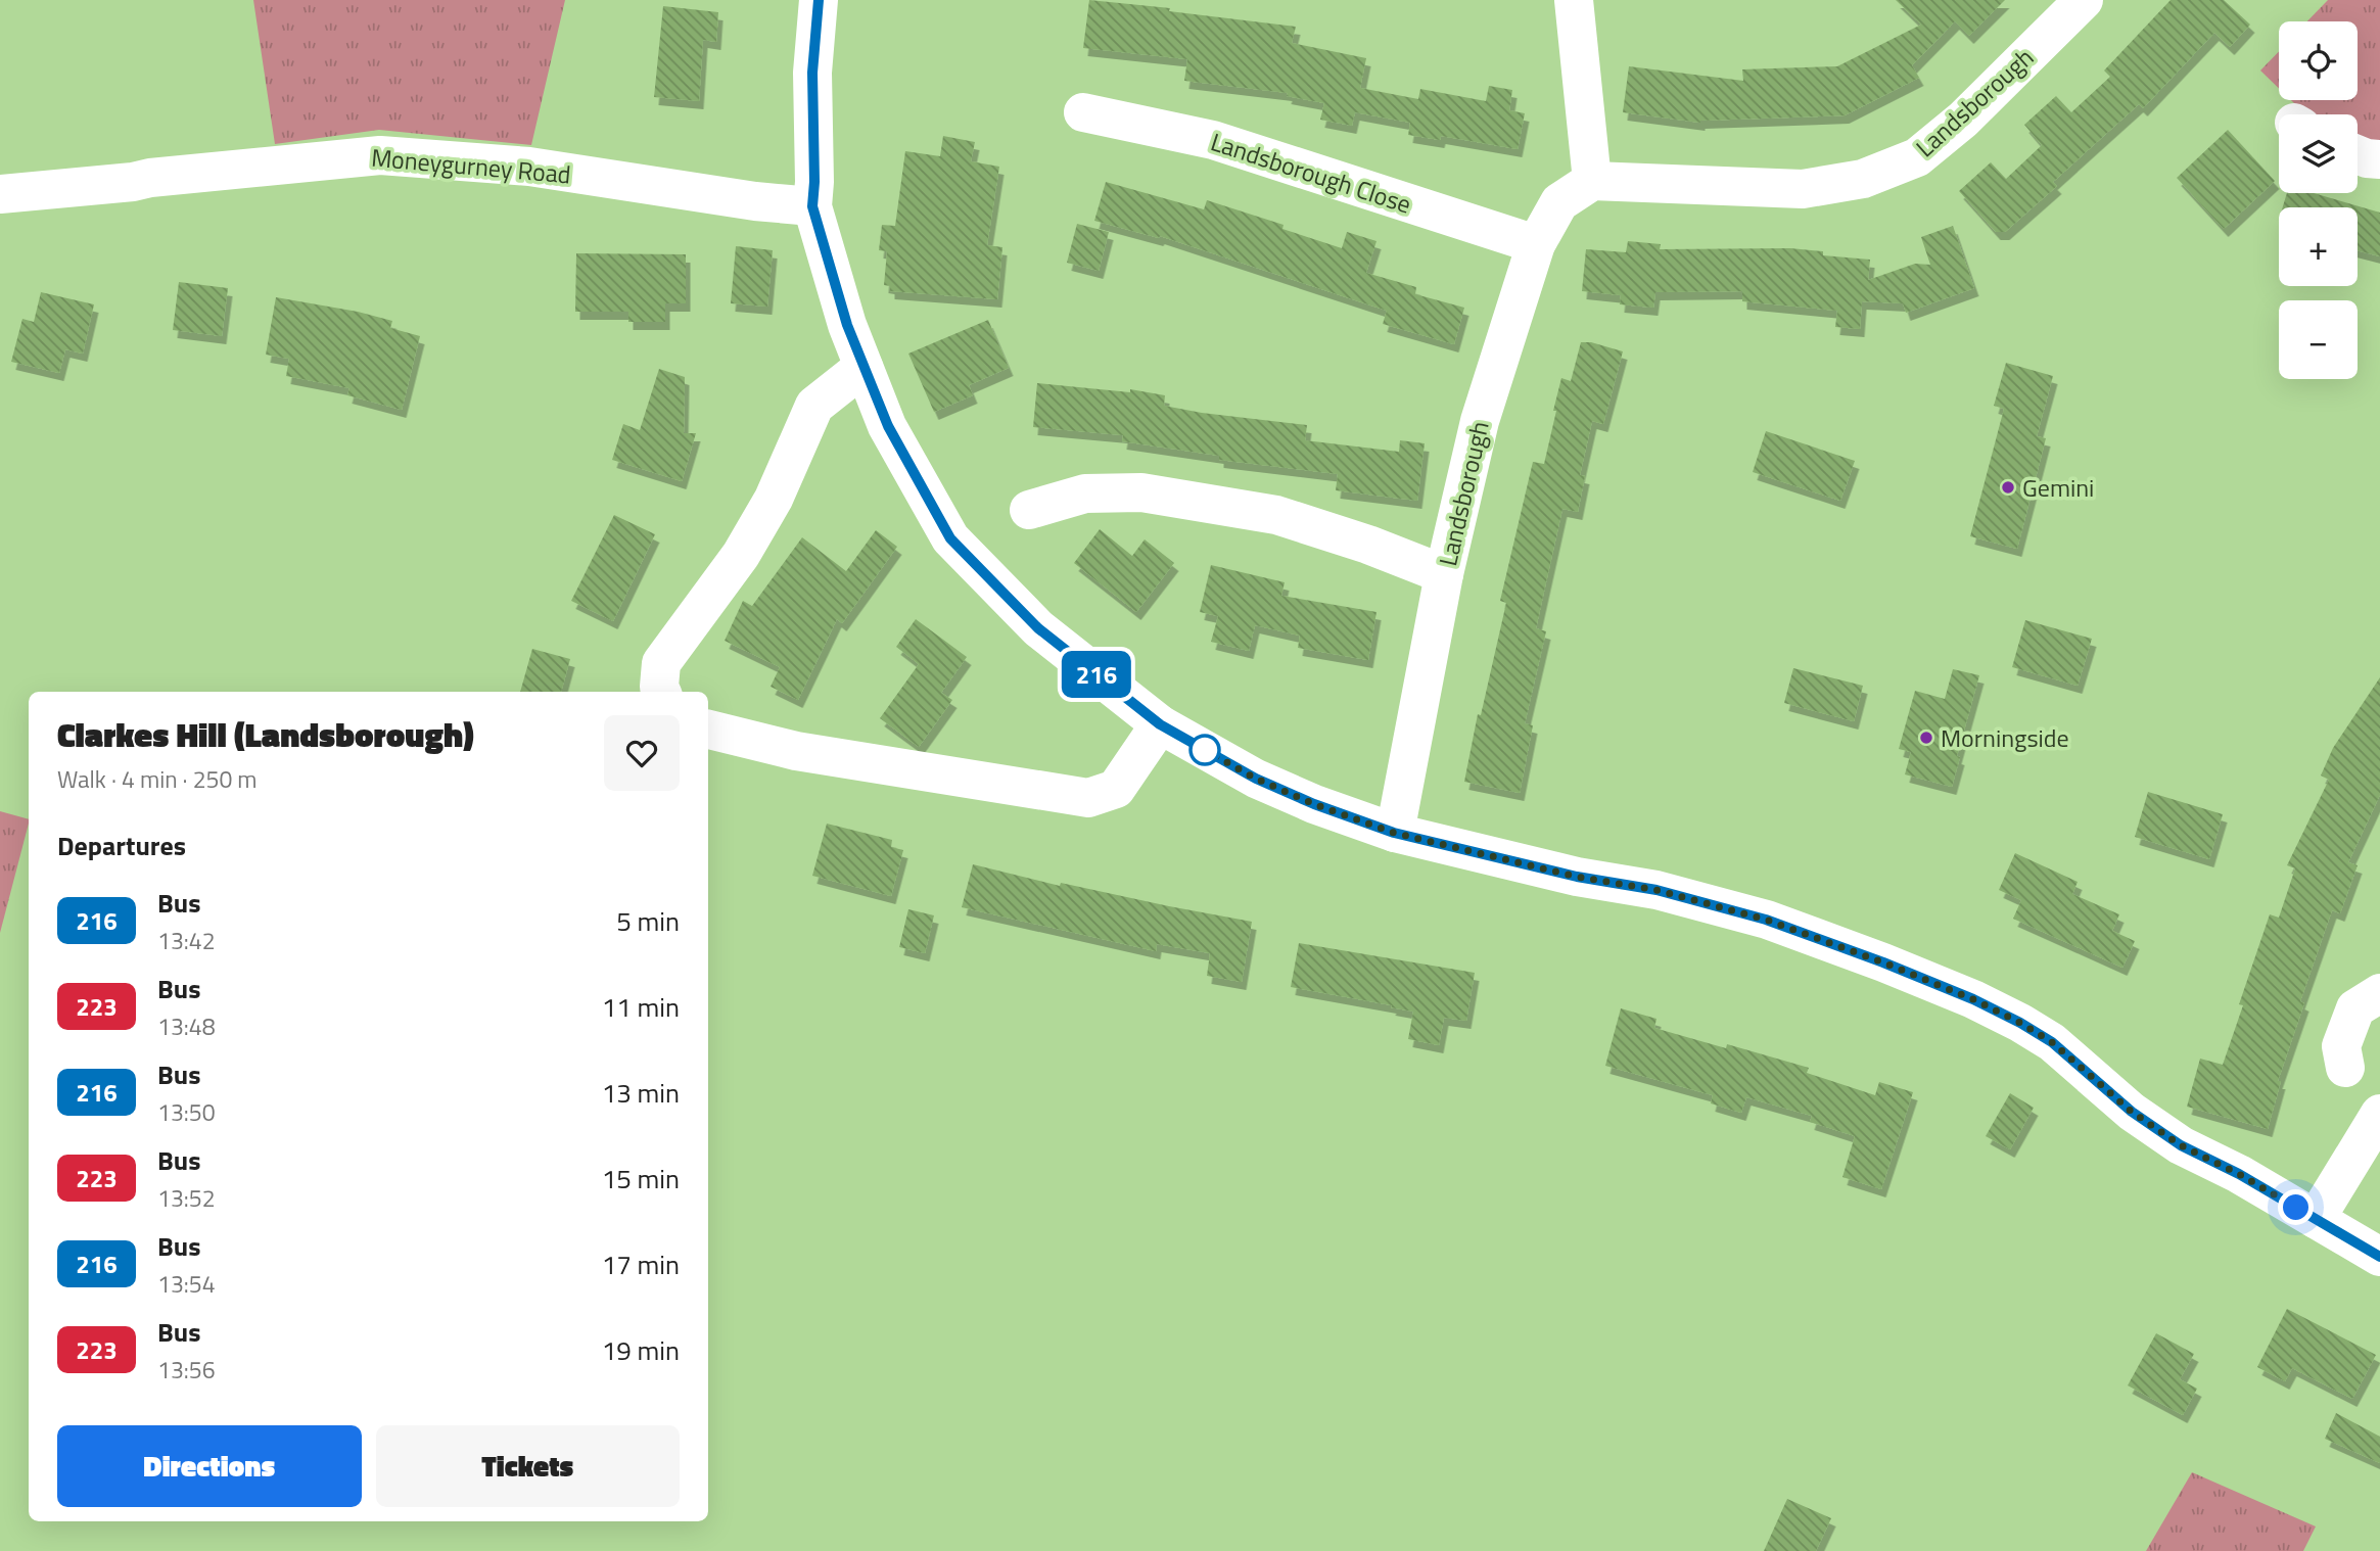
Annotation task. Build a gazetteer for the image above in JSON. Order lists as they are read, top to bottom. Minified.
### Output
{"streets":{"street":["Landsborough","Moneygurney Road","Landsborough Close"]},"crossings":[["Landsborough","Landsborough Close"]],"places":["Gemini","Morningside"],"lines":["bus line 216"],"page":{"on_map":"216","map_buttons":["+","−"],"heading":[["Clarkes Hill (Landsborough)","Walk · 4 min · 250 m"],"Departures"],"list":[{"mark":"216","name":"Bus","note":"13:42","value":"5 min"},{"mark":"223","name":"Bus","note":"13:48","value":"11 min"},{"mark":"216","name":"Bus","note":"13:50","value":"13 min"},{"mark":"223","name":"Bus","note":"13:52","value":"15 min"},{"mark":"216","name":"Bus","note":"13:54","value":"17 min"},{"mark":"223","name":"Bus","note":"13:56","value":"19 min"}],"buttons":["Directions","Tickets"]}}
